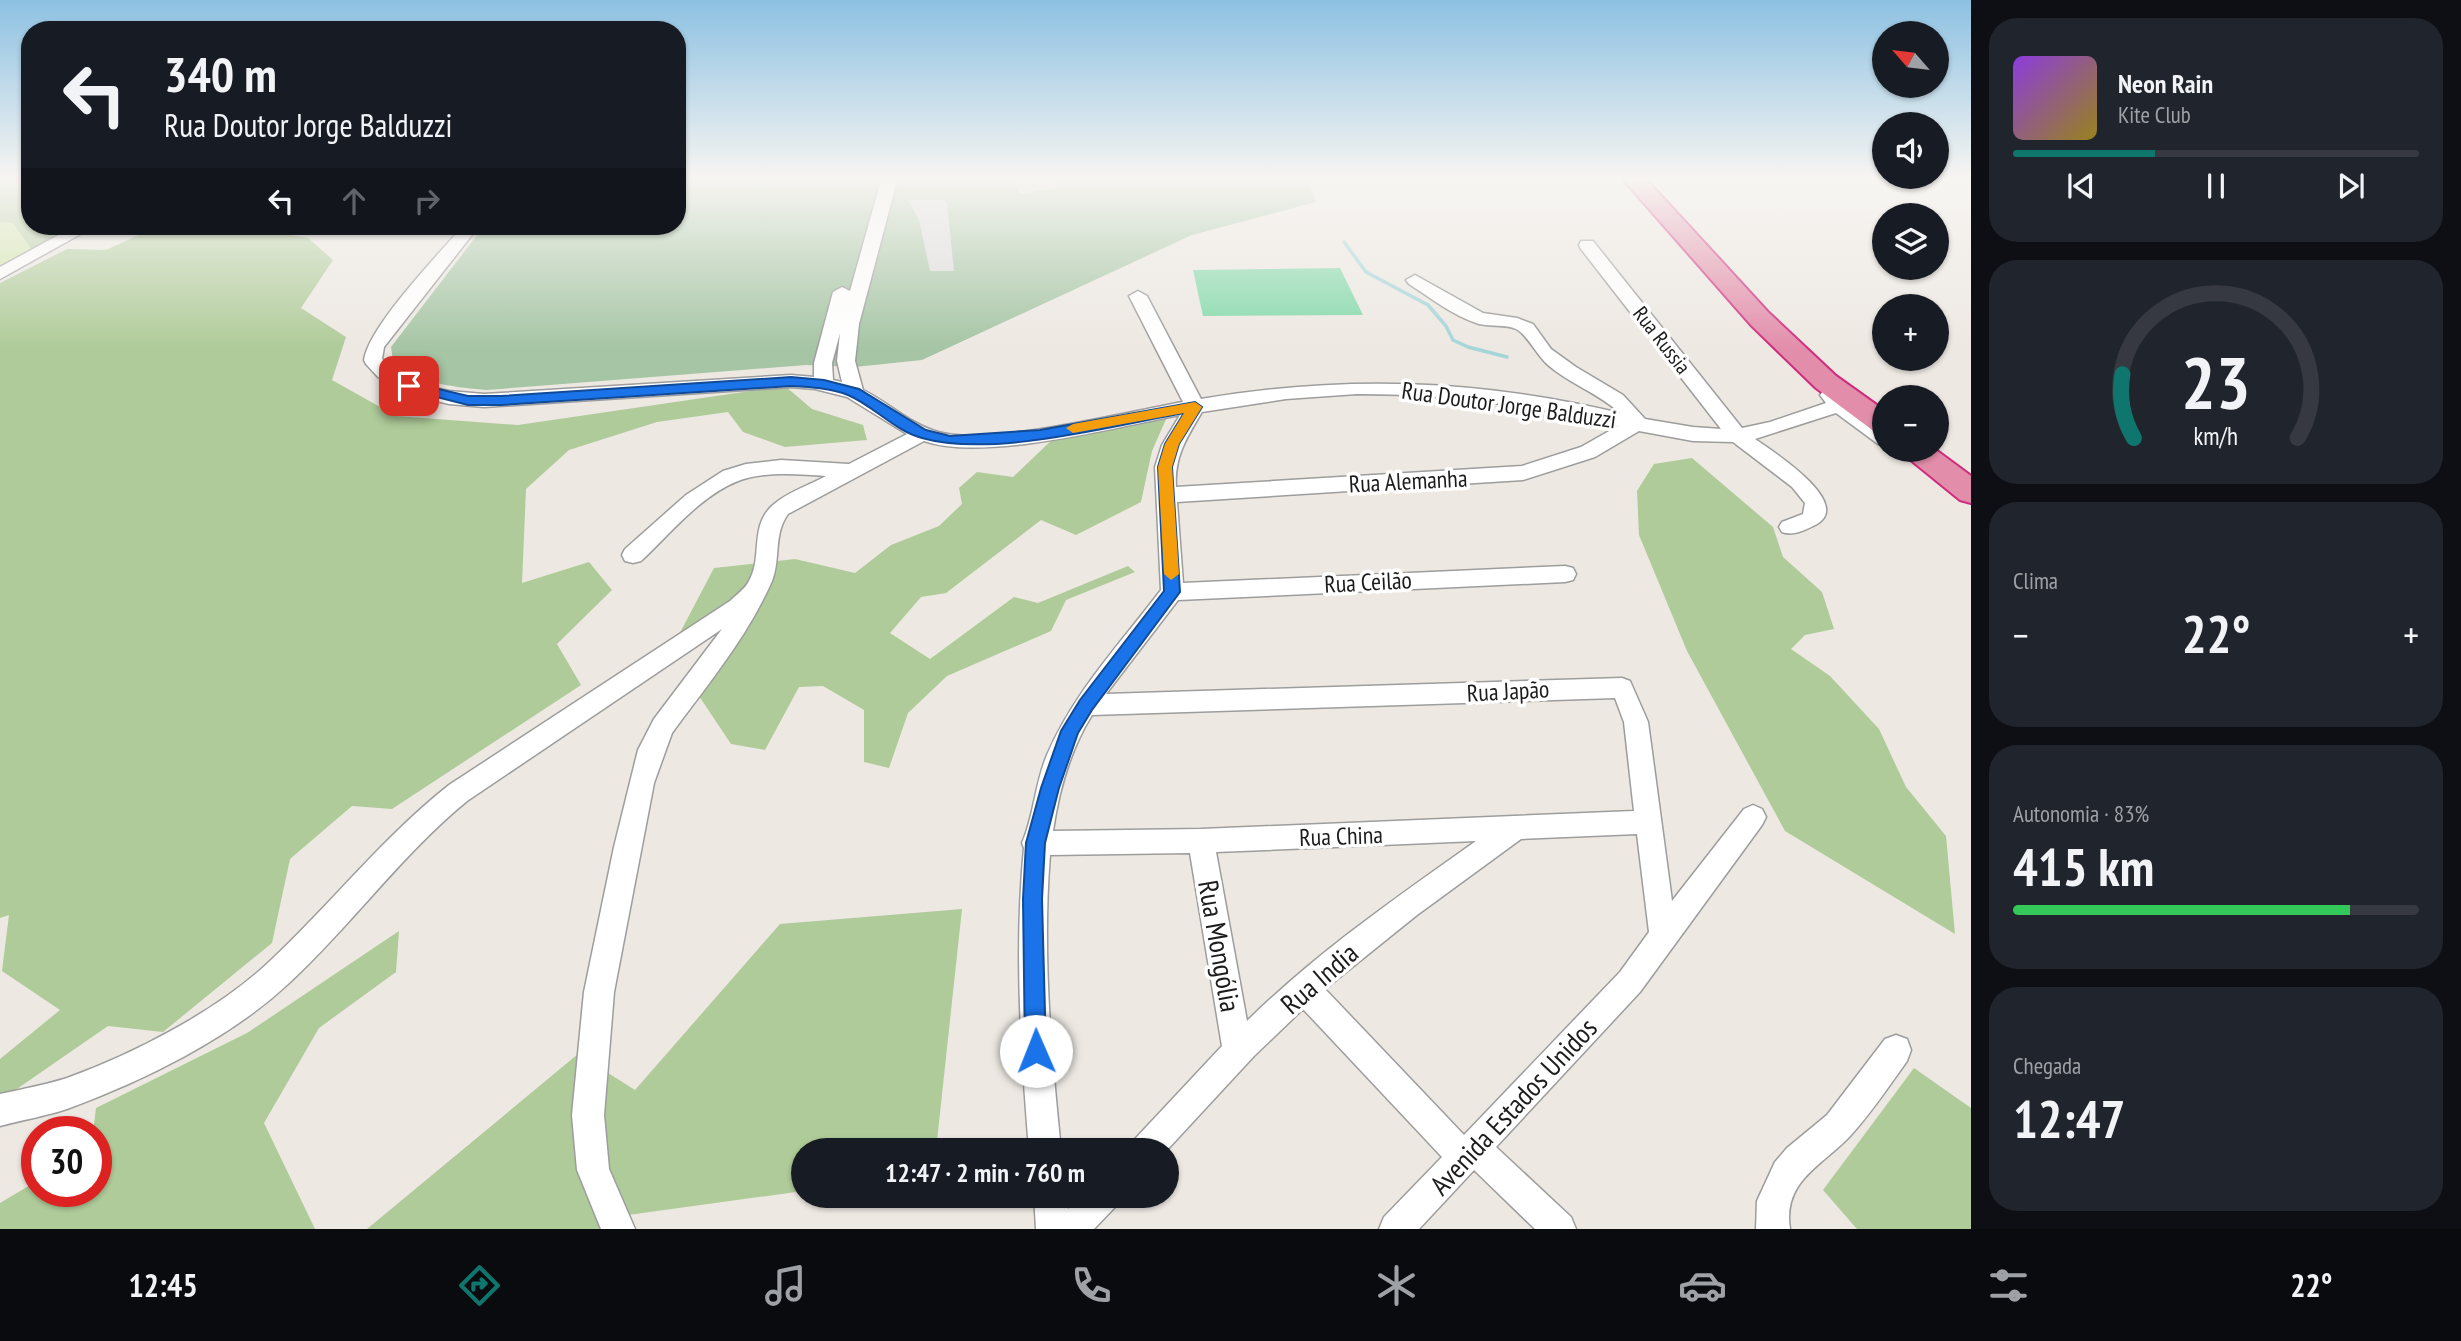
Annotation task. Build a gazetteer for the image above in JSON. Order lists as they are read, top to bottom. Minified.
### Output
{"streets":{"street":["Rua Russia","Rua Doutor Jorge Balduzzi","Rua Alemanha","Rua Ceilão","Rua Japão","Rua China","Rua Mongólia","Rua India","Avenida Estados Unidos"]},"crossings":[["Rua Russia","Rua Doutor Jorge Balduzzi"],["Rua Doutor Jorge Balduzzi","Rua Alemanha"],["Rua Japão","Rua China"],["Rua Japão","Avenida Estados Unidos"],["Rua China","Rua Mongólia"],["Rua China","Rua India"],["Rua Mongólia","Rua India"]],"north":"top left","page":{"map_buttons":["+","−"],"turn":["340 m","Rua Doutor Jorge Balduzzi"],"song":["Neon Rain","Kite Club"],"tile":["Clima",["Autonomia · 83%","415 km"],["Chegada","12:47"]],"heat":["−","22°","+"],"limit":"30","trip":"12:47 · 2 min · 760 m","tabs":["12:45","22°"],"gauge":["23","km/h"]}}
